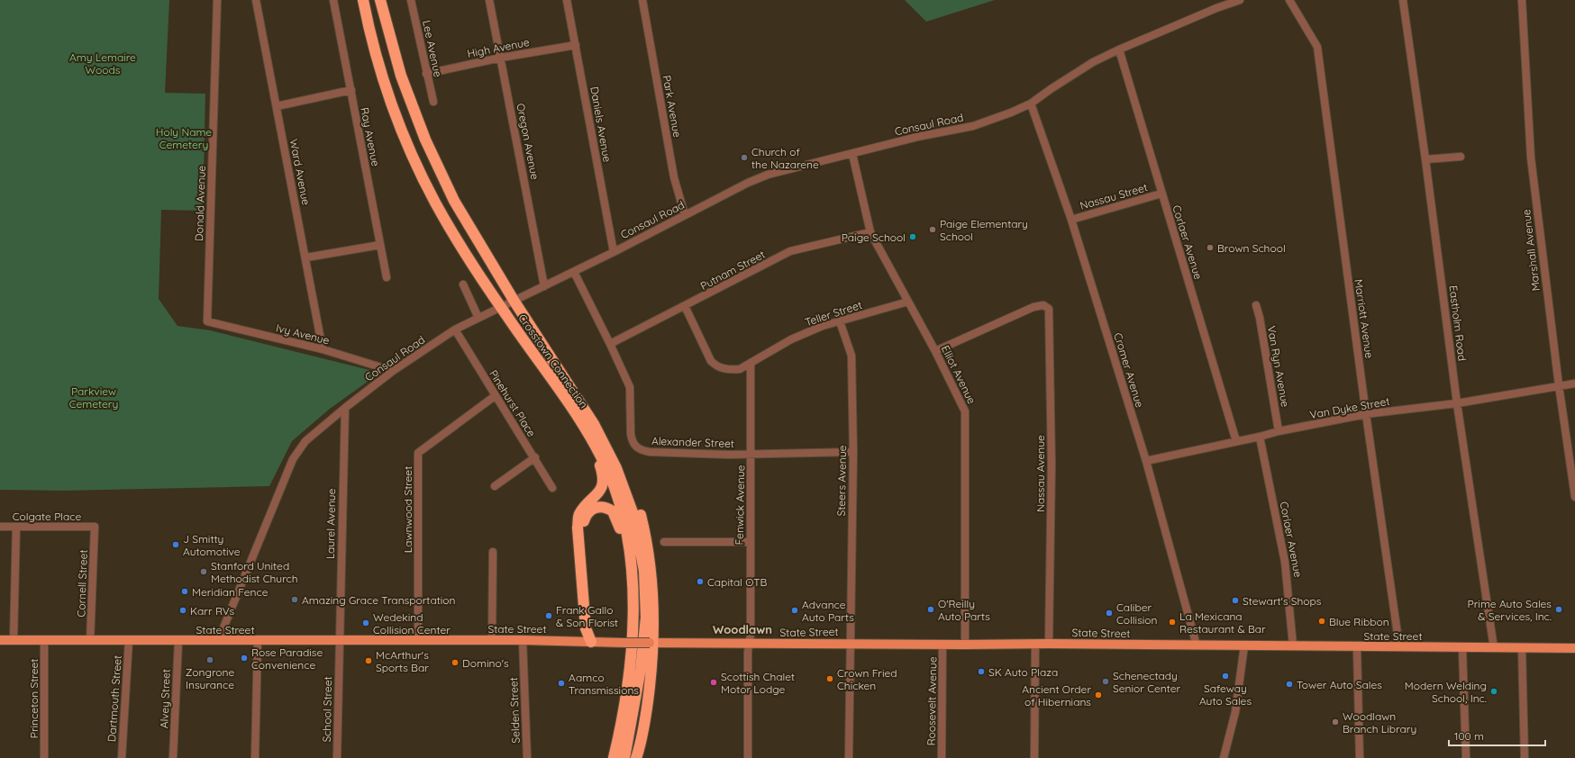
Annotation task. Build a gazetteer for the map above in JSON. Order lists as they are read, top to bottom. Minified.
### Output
{"streets":{"highway":["Crosstown Connection"],"main road":["State Street"],"street":["High Avenue","Lee Avenue","Park Avenue","Daniels Avenue","Consaul Road","Ray Avenue","Oregon Avenue","Ward Avenue","Nassau Street","Donald Avenue","Corlaer Avenue","Marshall Avenue","Putnam Street","Teller Street","Marriott Avenue","Eastholm Road","Ivy Avenue","Van Ryn Avenue","Cromer Avenue","Elliot Avenue","Pinehurst Place","Van Dyke Street","Alexander Street","Nassau Avenue","Steers Avenue","Fenwick Avenue","Lawnwood Street","Colgate Place","Laurel Avenue","Cornell Street","Princeton Street","Dartmouth Street","Alvey Street","Roosevelt Avenue","School Street","Selden Street"]},"crossings":[["High Avenue","Lee Avenue"],["High Avenue","Daniels Avenue"],["High Avenue","Oregon Avenue"],["Park Avenue","Consaul Road"],["Daniels Avenue","Consaul Road"],["Consaul Road","Oregon Avenue"],["Consaul Road","Corlaer Avenue"],["Consaul Road","Ivy Avenue"],["Consaul Road","Crosstown Connection"],["Consaul Road","Cromer Avenue"],["Consaul Road","Elliot Avenue"],["Consaul Road","Pinehurst Place"],["Consaul Road","Alexander Street"],["Consaul Road","Laurel Avenue"],["Consaul Road","State Street"],["Ward Avenue","Ivy Avenue"],["Nassau Street","Corlaer Avenue"],["Nassau Street","Cromer Avenue"],["Donald Avenue","Ivy Avenue"],["Corlaer Avenue","Van Dyke Street"],["Corlaer Avenue","State Street"],["Marshall Avenue","Van Dyke Street"],["Putnam Street","Elliot Avenue"],["Putnam Street","Alexander Street"],["Teller Street","Elliot Avenue"],["Teller Street","Steers Avenue"],["Teller Street","Fenwick Avenue"],["Marriott Avenue","Van Dyke Street"],["Marriott Avenue","State Street"],["Eastholm Road","Van Dyke Street"],["Eastholm Road","State Street"],["Van Ryn Avenue","Van Dyke Street"],["Cromer Avenue","Van Dyke Street"],["Cromer Avenue","State Street"],["Elliot Avenue","Nassau Avenue"],["Elliot Avenue","State Street"],["Pinehurst Place","Lawnwood Street"],["Alexander Street","Steers Avenue"],["Alexander Street","Fenwick Avenue"],["Nassau Avenue","State Street"],["Steers Avenue","State Street"],["Fenwick Avenue","State Street"],["Lawnwood Street","State Street"],["Colgate Place","Cornell Street"],["Laurel Avenue","State Street"],["Laurel Avenue","School Street"],["Cornell Street","State Street"],["State Street","Princeton Street"],["State Street","Dartmouth Street"],["State Street","Alvey Street"],["State Street","Roosevelt Avenue"],["State Street","School Street"],["State Street","Selden Street"]],"districts":["Woodlawn"],"parks":["Amy Lemaire Woods","Holy Name Cemetery","Parkview Cemetery"],"places":["Church of the Nazarene","Paige Elementary School","Paige School","Brown School","J Smitty Automotive","Stanford United Methodist Church","Capital OTB","Meridian Fence","Amazing Grace Transportation","Stewart's Shops","O'Reilly Auto Parts","Prime Auto Sales & Services, Inc.","Karr RVs","Advance Auto Parts","Caliber Collision","Frank Gallo & Son Florist","Blue Ribbon","La Mexicana Restaurant & Bar","Wedekind Collision Center","Rose Paradise Convenience","Zongrone Insurance","McArthur's Sports Bar","Domino's","SK Auto Plaza","Safeway Auto Sales","Crown Fried Chicken","Schenectady Senior Center","Scottish Chalet Motor Lodge","Aamco Transmissions","Tower Auto Sales","Modern Welding School, Inc.","Ancient Order of Hibernians","Woodlawn Branch Library"],"scale_bar":"100 m"}
